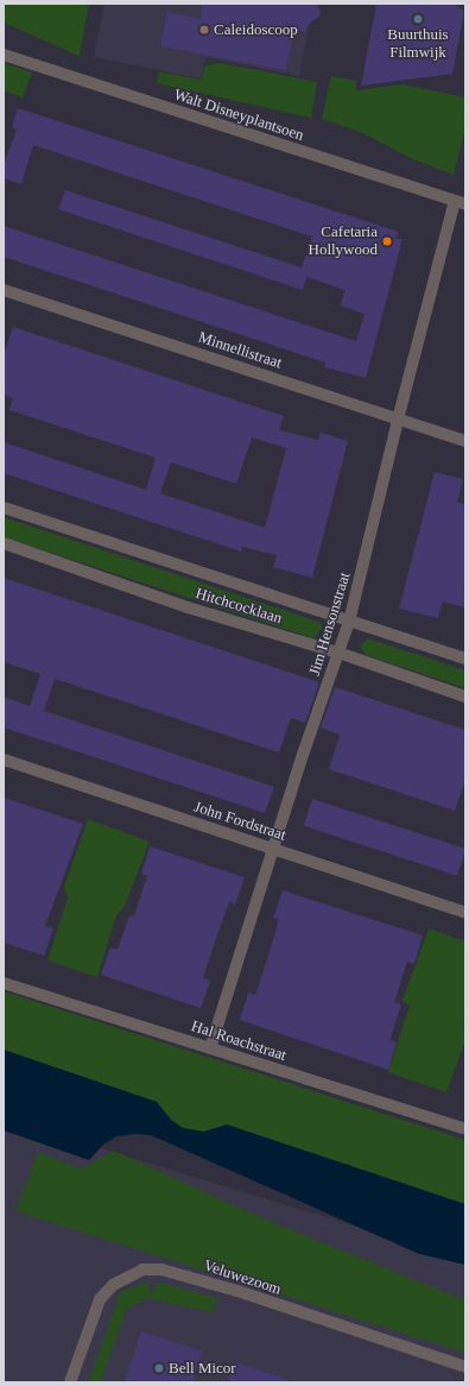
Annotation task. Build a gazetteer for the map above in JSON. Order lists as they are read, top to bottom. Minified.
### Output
{"streets":{"street":["Walt Disneyplantsoen","Minnellistraat","Hitchcocklaan","Jim Hensonstraat","John Fordstraat","Hal Roachstraat","Veluwezoom"]},"crossings":[["Walt Disneyplantsoen","Jim Hensonstraat"],["Minnellistraat","Jim Hensonstraat"],["Hitchcocklaan","Jim Hensonstraat"],["Jim Hensonstraat","John Fordstraat"],["Jim Hensonstraat","Hal Roachstraat"]],"places":["Buurthuis Filmwijk","Caleidoscoop","Cafetaria Hollywood","Bell Micor"]}
